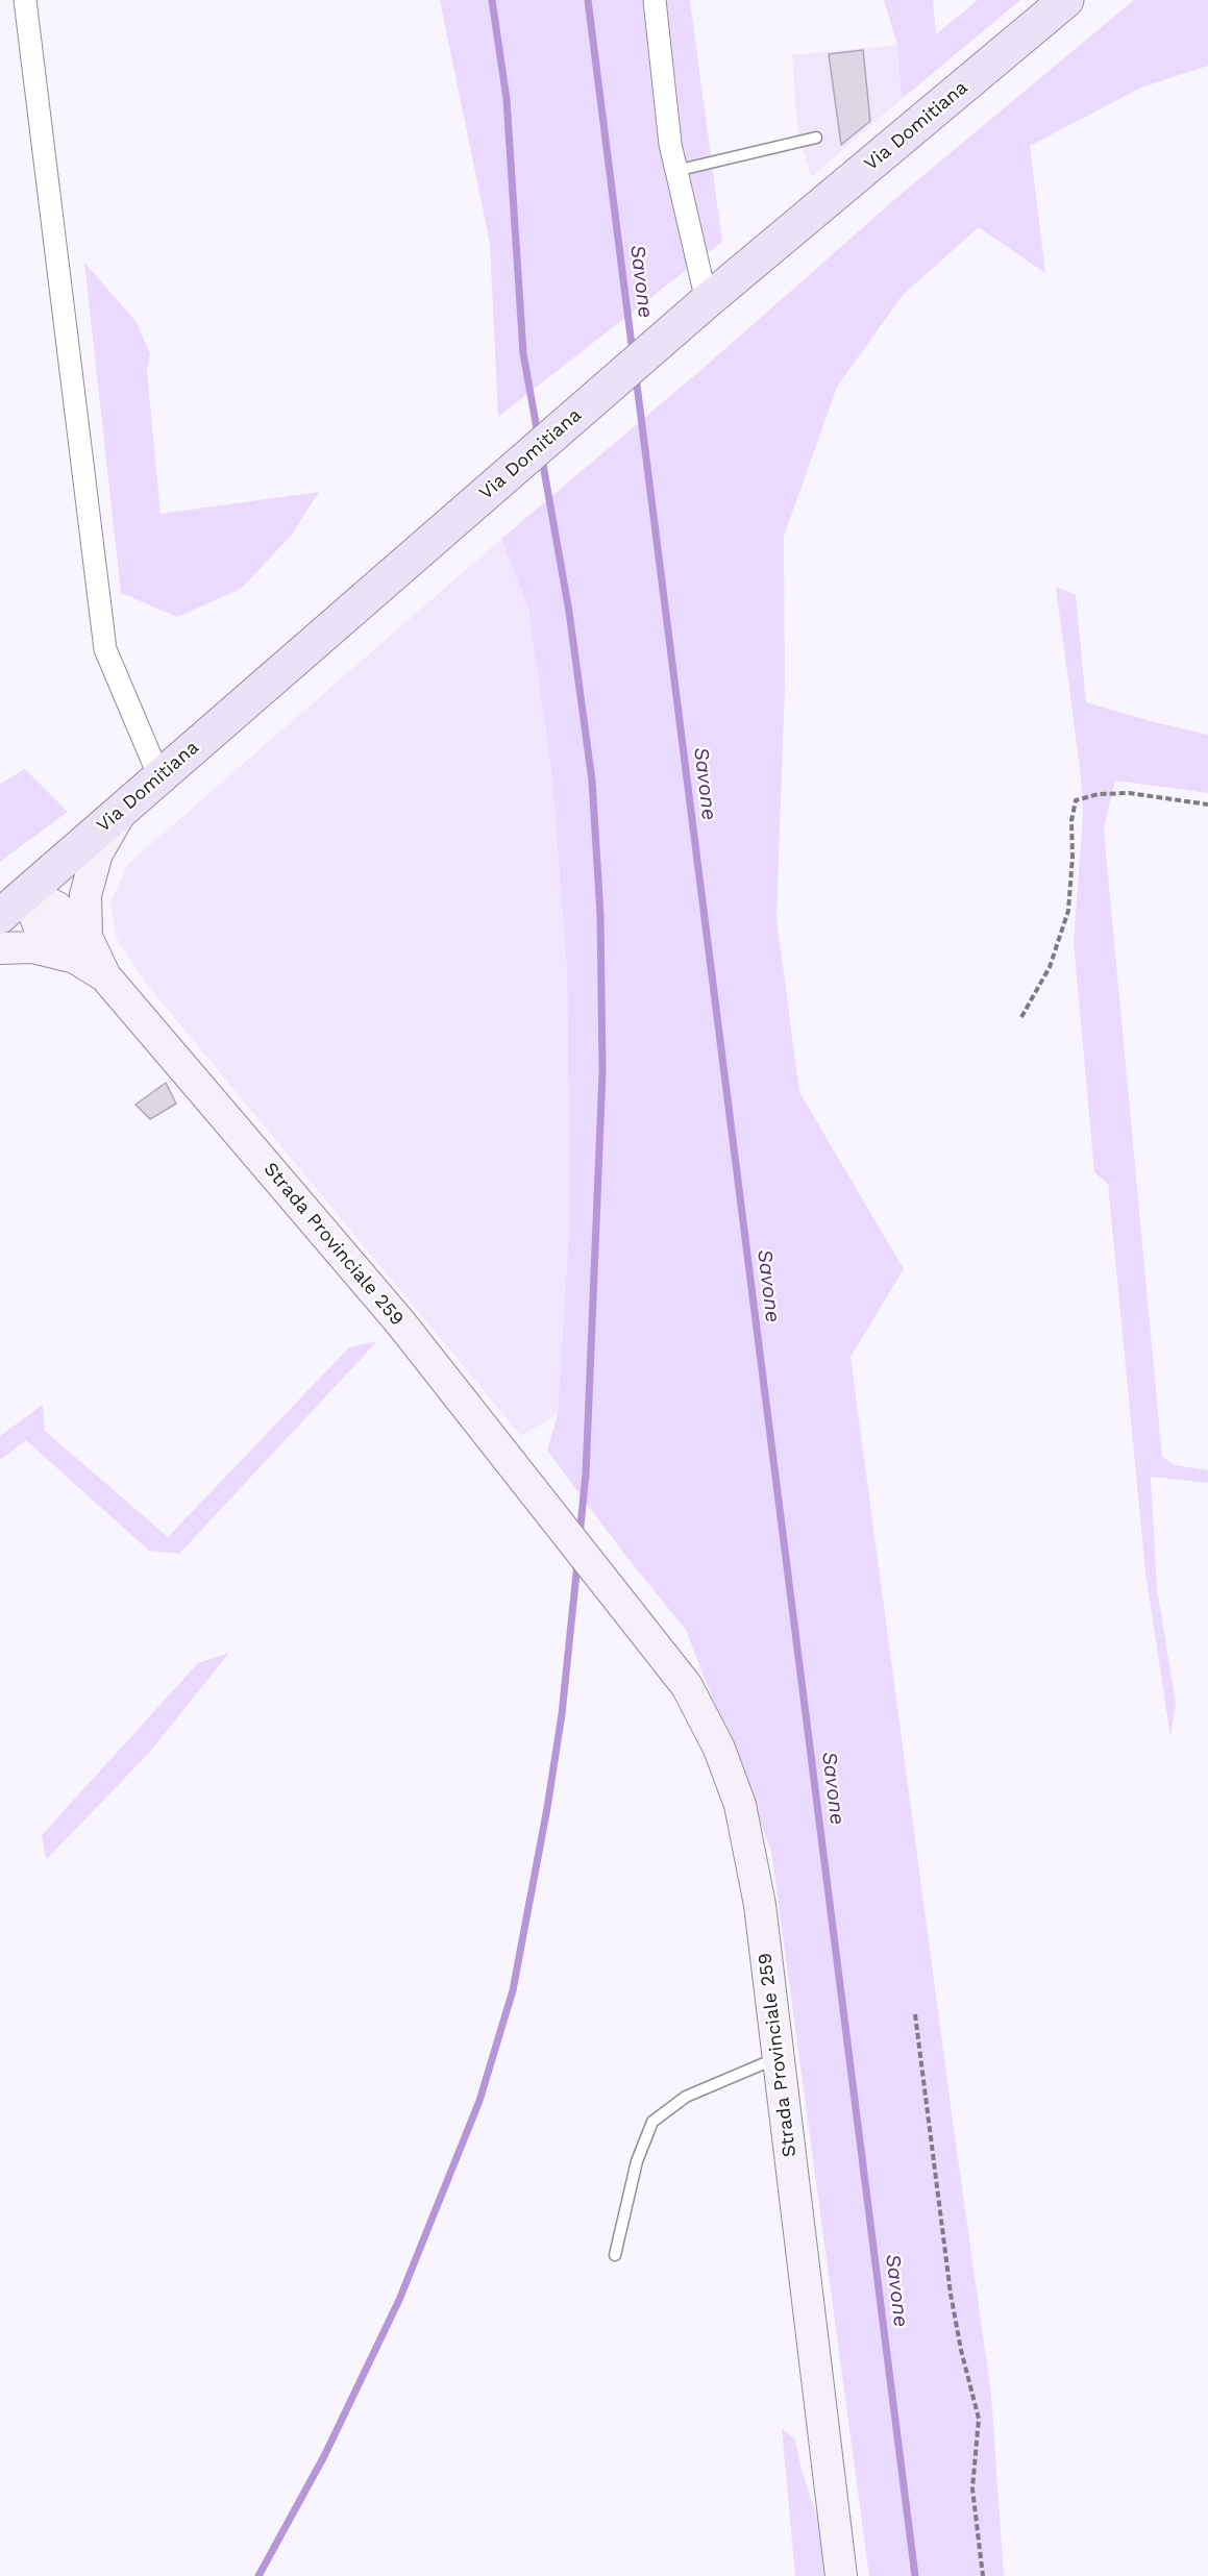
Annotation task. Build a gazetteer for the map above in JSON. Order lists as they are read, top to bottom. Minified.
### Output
{"streets":{"main road":["Via Domitiana"],"street":["Strada Provinciale 259"]},"crossings":[["Via Domitiana","Strada Provinciale 259"]],"water":["Savone"]}
